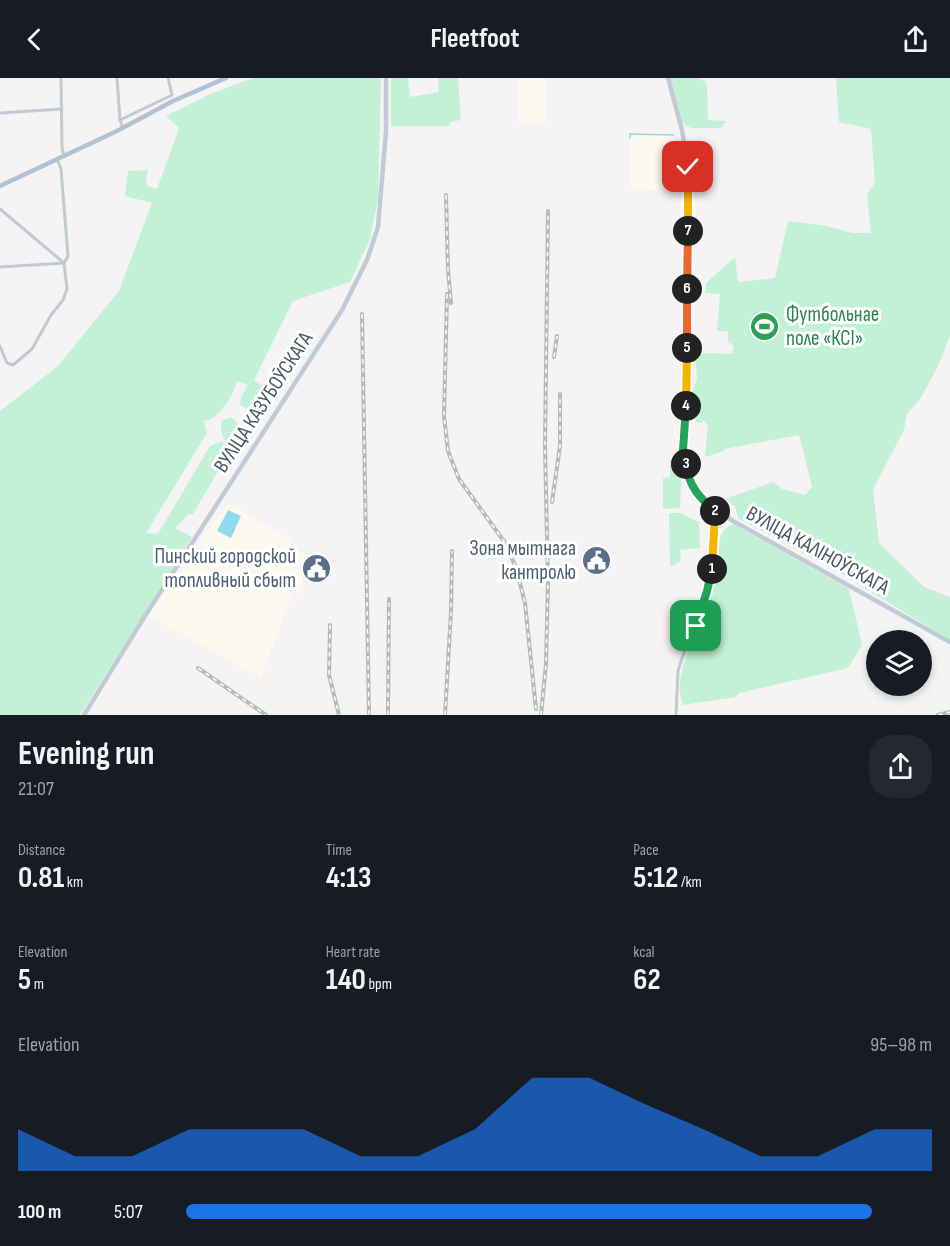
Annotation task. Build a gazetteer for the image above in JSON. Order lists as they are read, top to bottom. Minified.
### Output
{"streets":{"street":["ВУЛІЦА КАЗУБОЎСКАГА","ВУЛІЦА КАЛІНОЎСКАГА"]},"places":{"sports":["Футбольнае поле «КСІ»"],"public building":["Зона мытнага кантролю","Пинский городской топливный сбыт"]},"page":{"header":"Fleetfoot","pins":["7","6","5","4","3","2","1"],"heading":["Evening run","21:07"],"stats":[["Distance","0.81 km"],["Time","4:13"],["Pace","5:12 /km"],["Elevation","5 m"],["Heart rate","140 bpm"],["kcal","62"]],"chart":["Elevation","95–98 m"],"list":[{"name":"100 m","note":"5:07"}]}}
